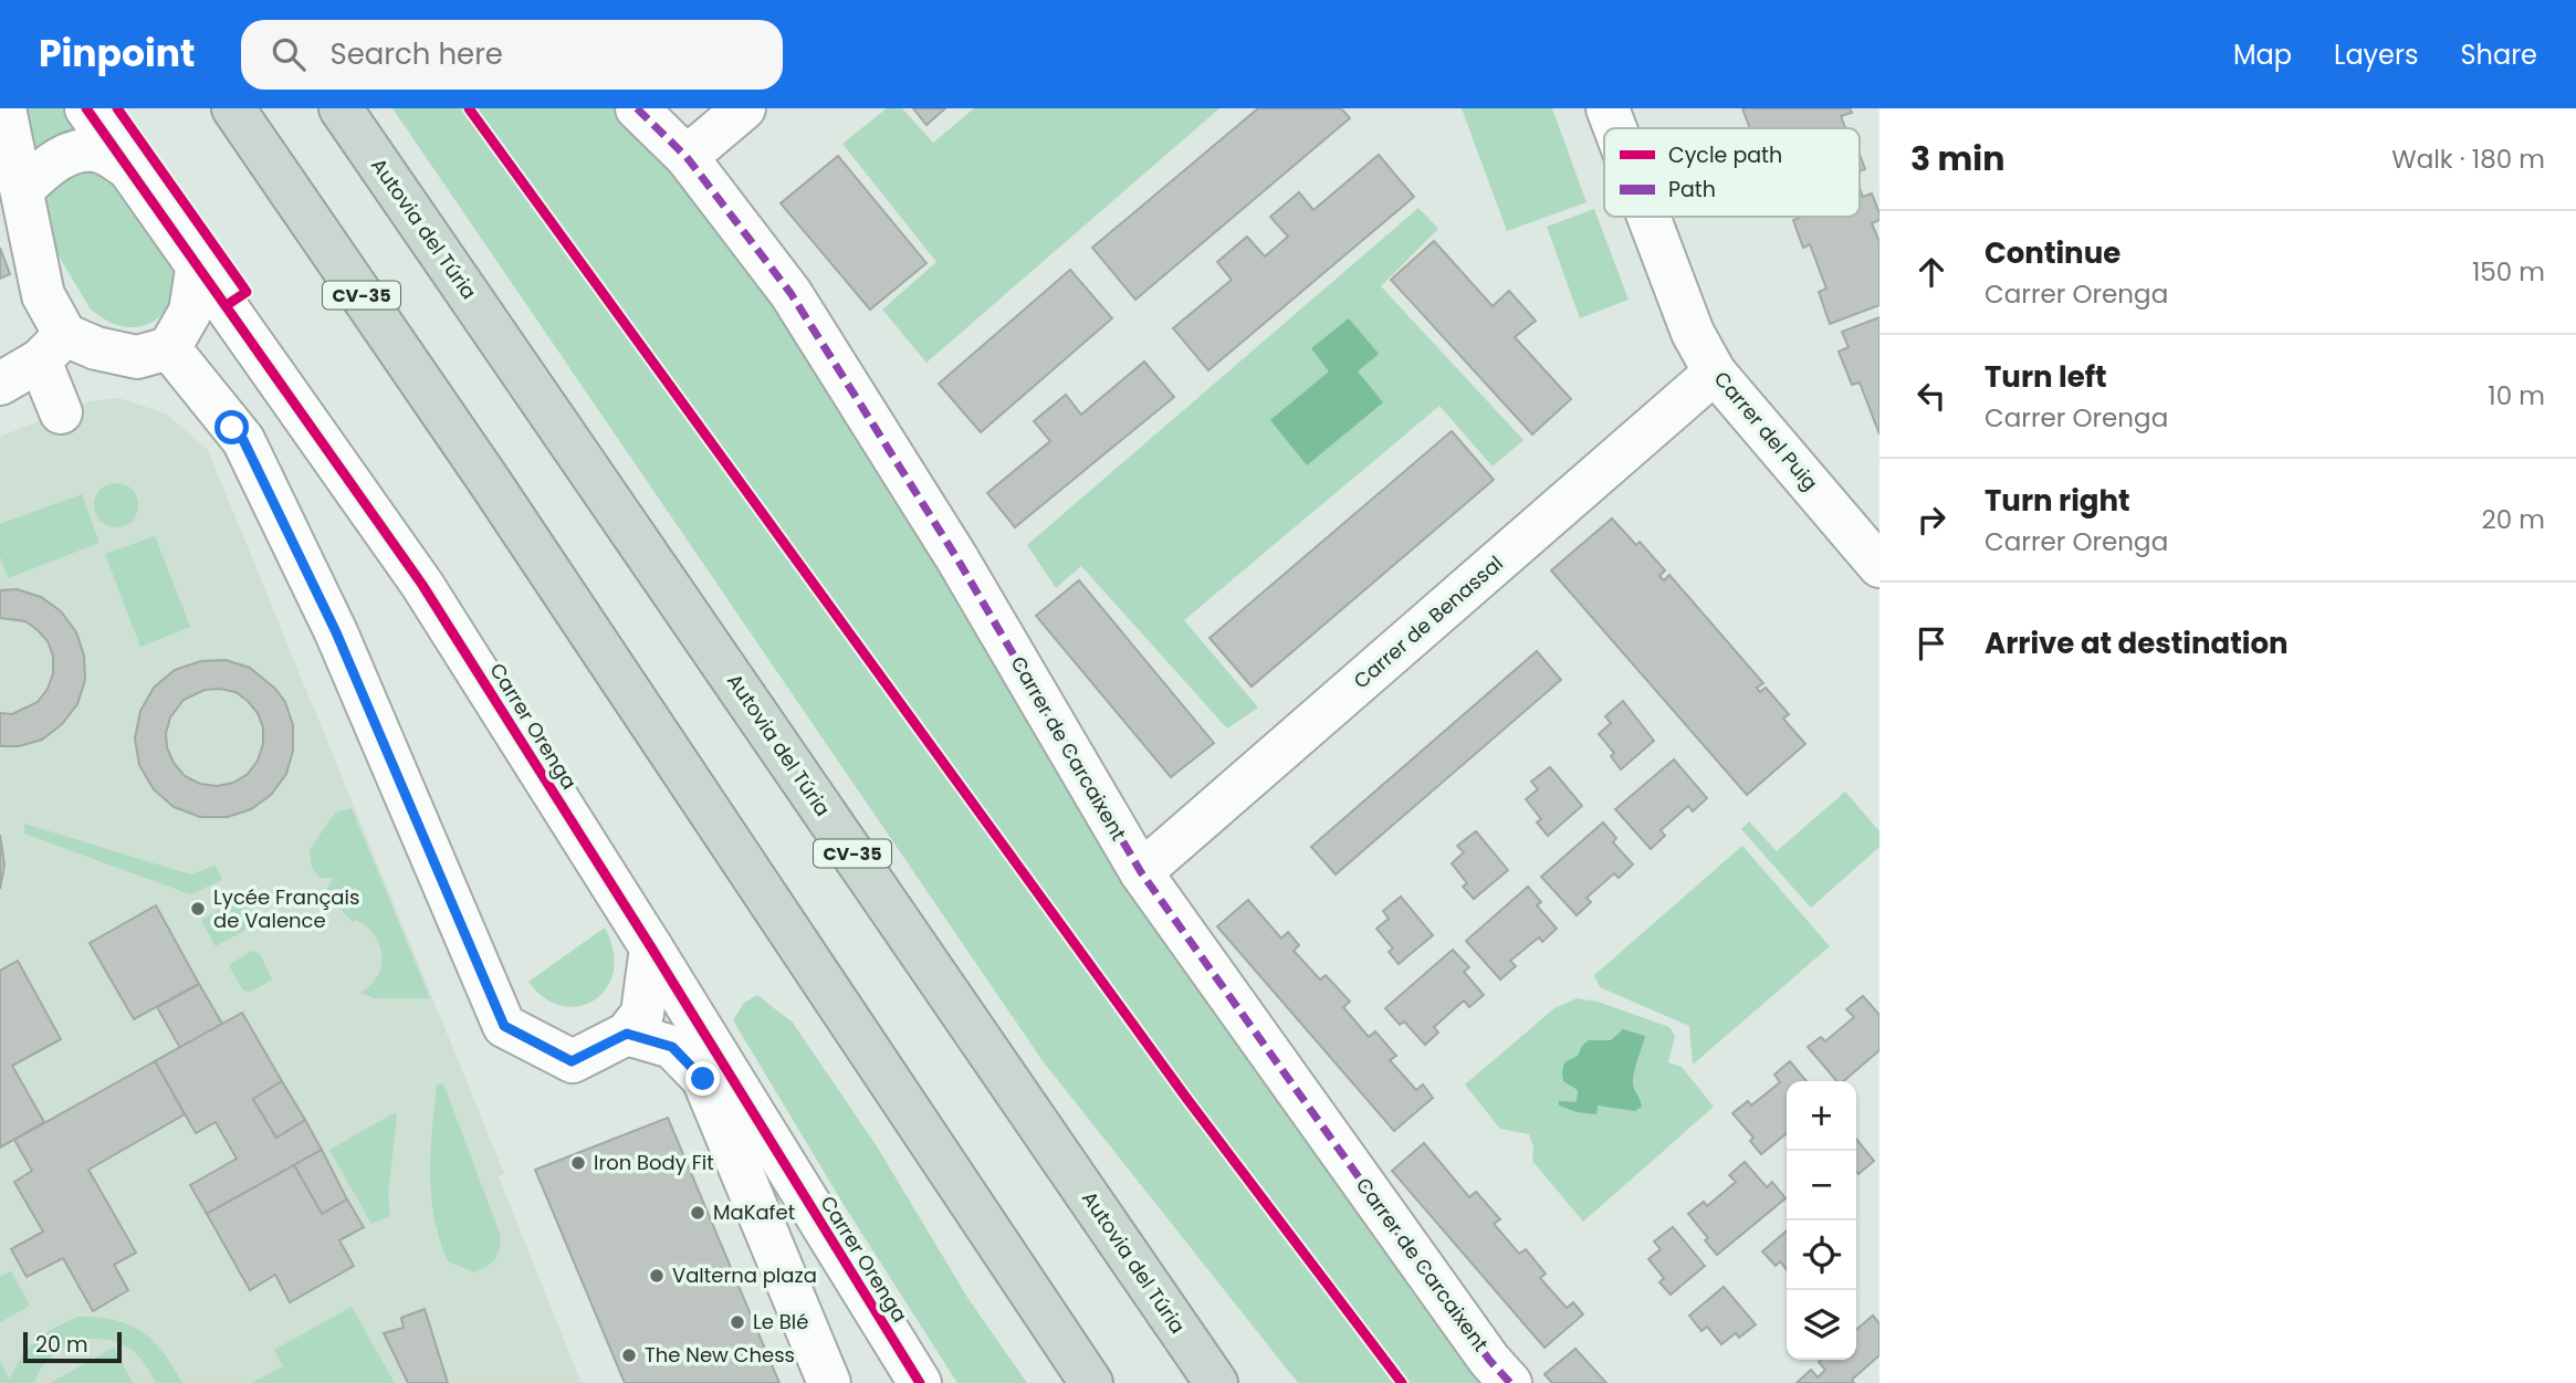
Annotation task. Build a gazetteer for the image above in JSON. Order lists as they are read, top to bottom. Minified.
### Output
{"streets":{"highway":["Autovia del Túria","CV-35"],"street":["Carrer del Puig","Carrer de Benassal","Carrer Orenga","Carrer de Carcaixent"]},"crossings":[["Carrer del Puig","Carrer de Benassal"],["Carrer de Benassal","Carrer de Carcaixent"]],"places":["Lycée Français de Valence","Iron Body Fit","MaKafet","Valterna plaza","Le Blé","The New Chess"],"legend":["Cycle path","Path"],"scale_bar":"20 m","page":{"header":"Pinpoint","search":"Search here","nav":["Map","Layers","Share"],"heading":["3 min","Walk · 180 m"],"list":[["Continue","Carrer Orenga","150 m"],["Turn left","Carrer Orenga","10 m"],["Turn right","Carrer Orenga","20 m"],"Arrive at destination"],"map_buttons":["+","−"],"scale":"20 m"}}
